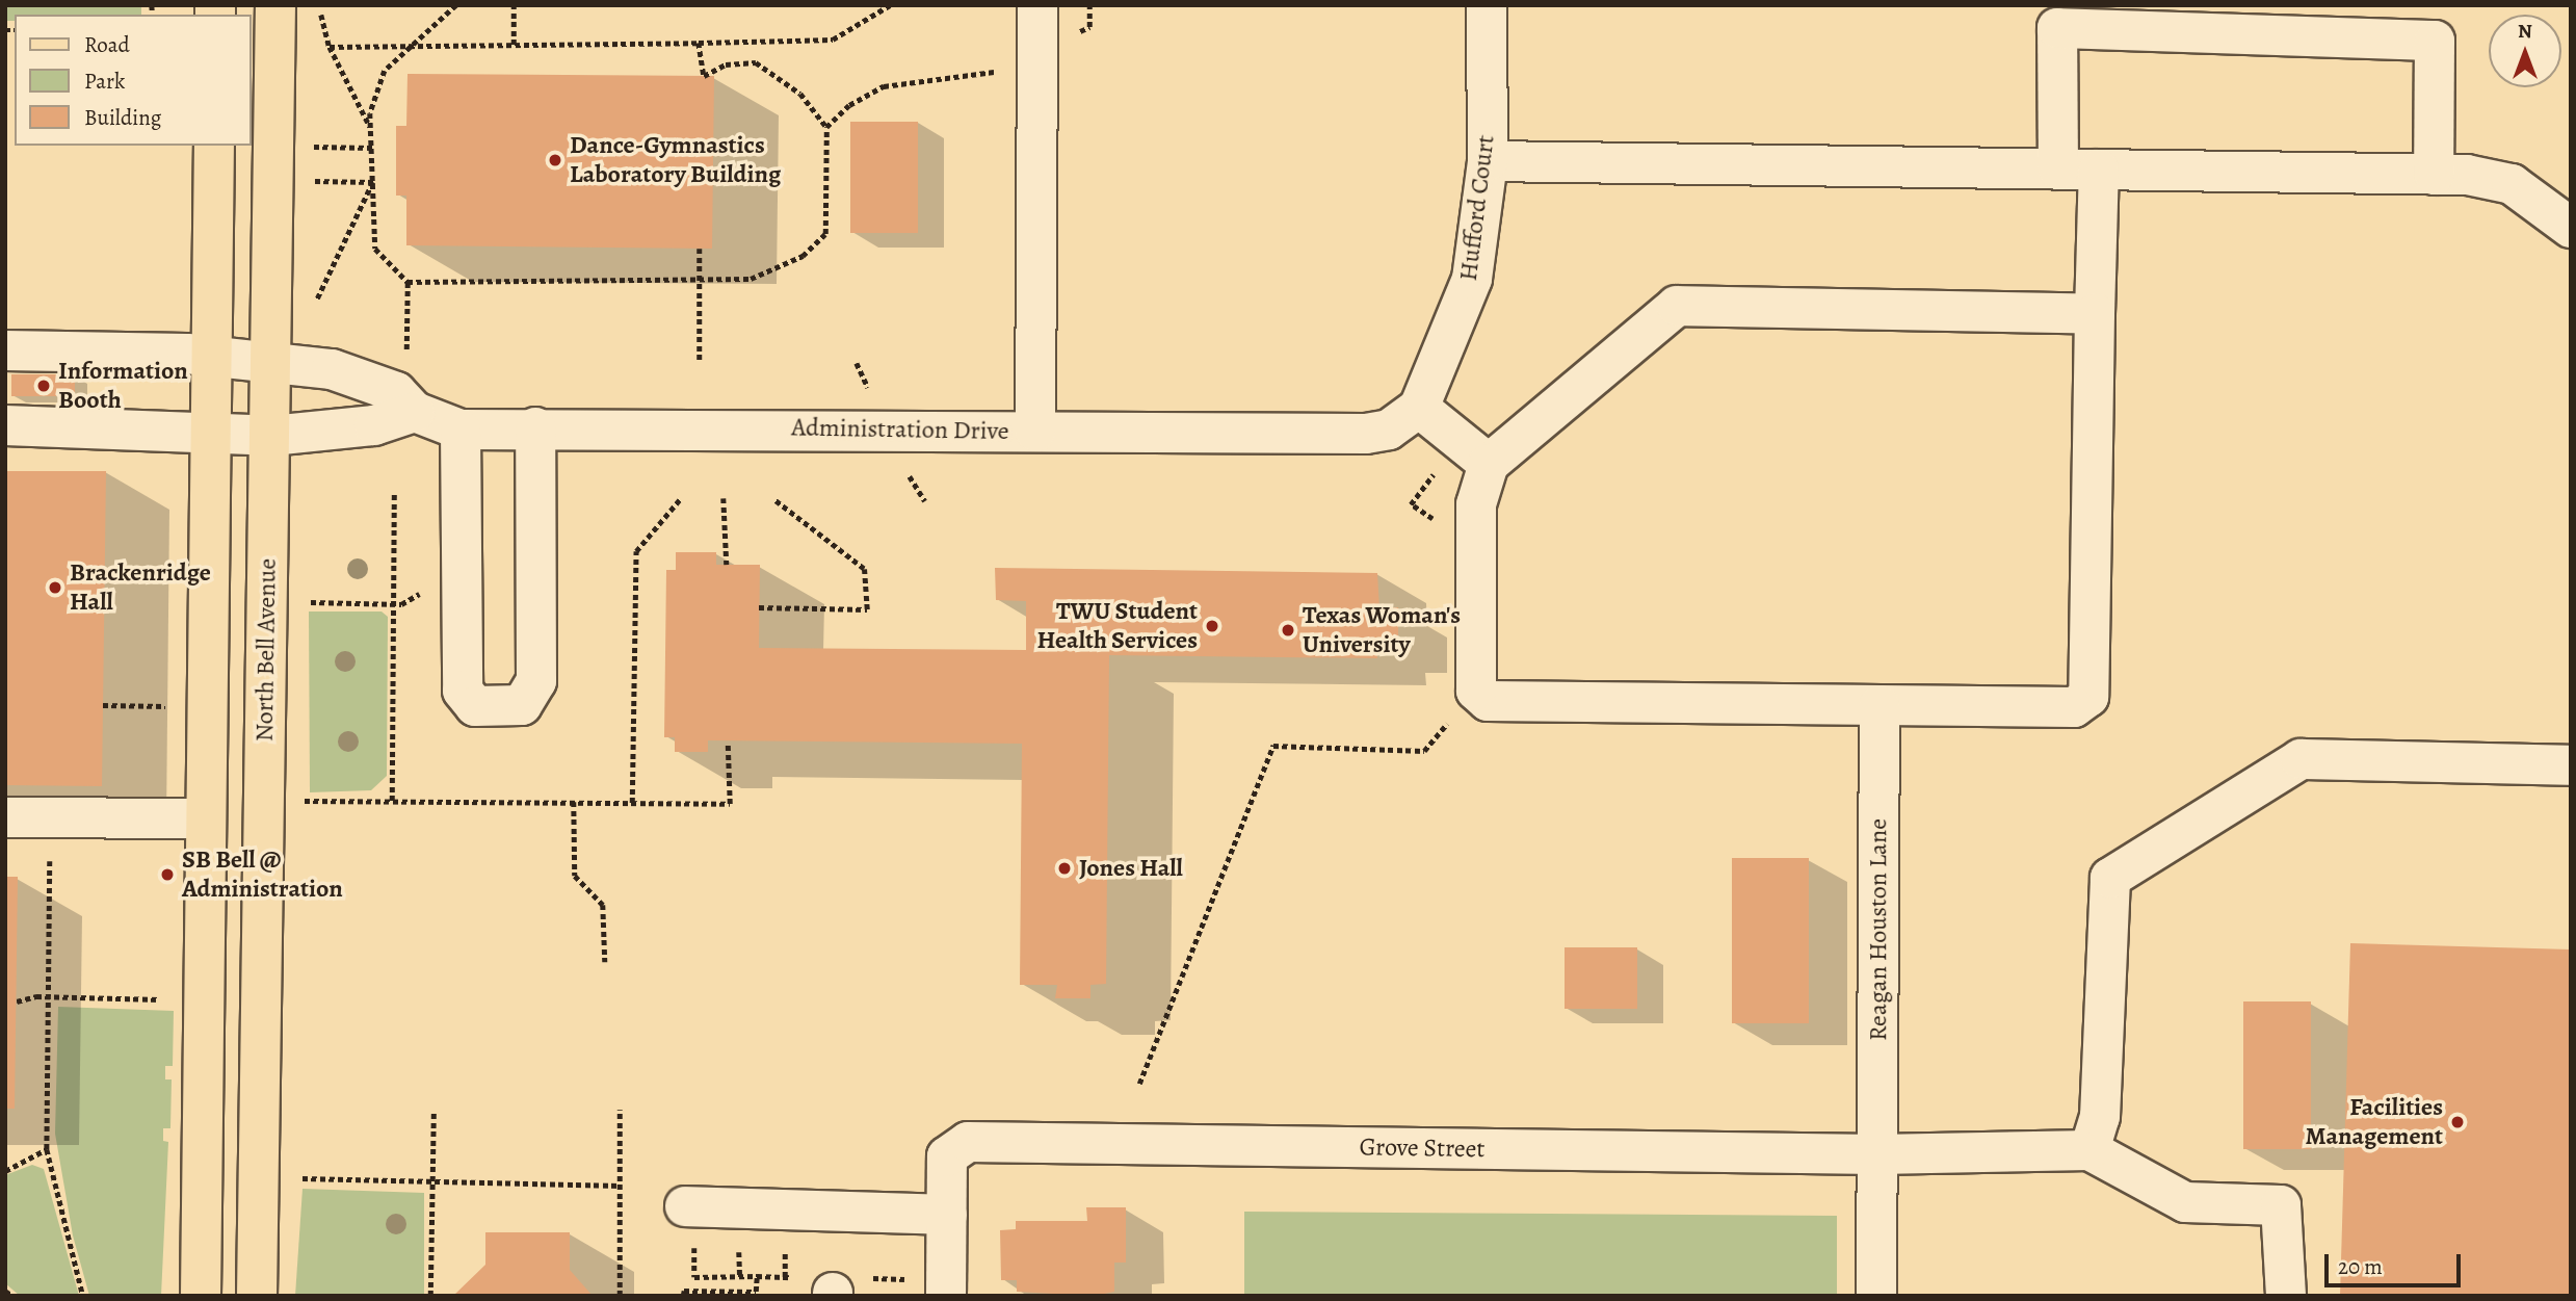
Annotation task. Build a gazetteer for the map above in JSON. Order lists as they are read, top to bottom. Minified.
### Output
{"streets":{"main road":["North Bell Avenue"],"street":["Hufford Court","Administration Drive","Reagan Houston Lane","Grove Street"]},"crossings":[["Hufford Court","Administration Drive"],["Administration Drive","North Bell Avenue"],["Reagan Houston Lane","Grove Street"]],"places":["Dance-Gymnastics Laboratory Building","Information Booth","Brackenridge Hall","TWU Student Health Services","Texas Woman's University","Jones Hall","SB Bell @ Administration","Facilities Management"],"legend":["Road","Park","Building"],"scale_bar":"20 m","north":"top"}
